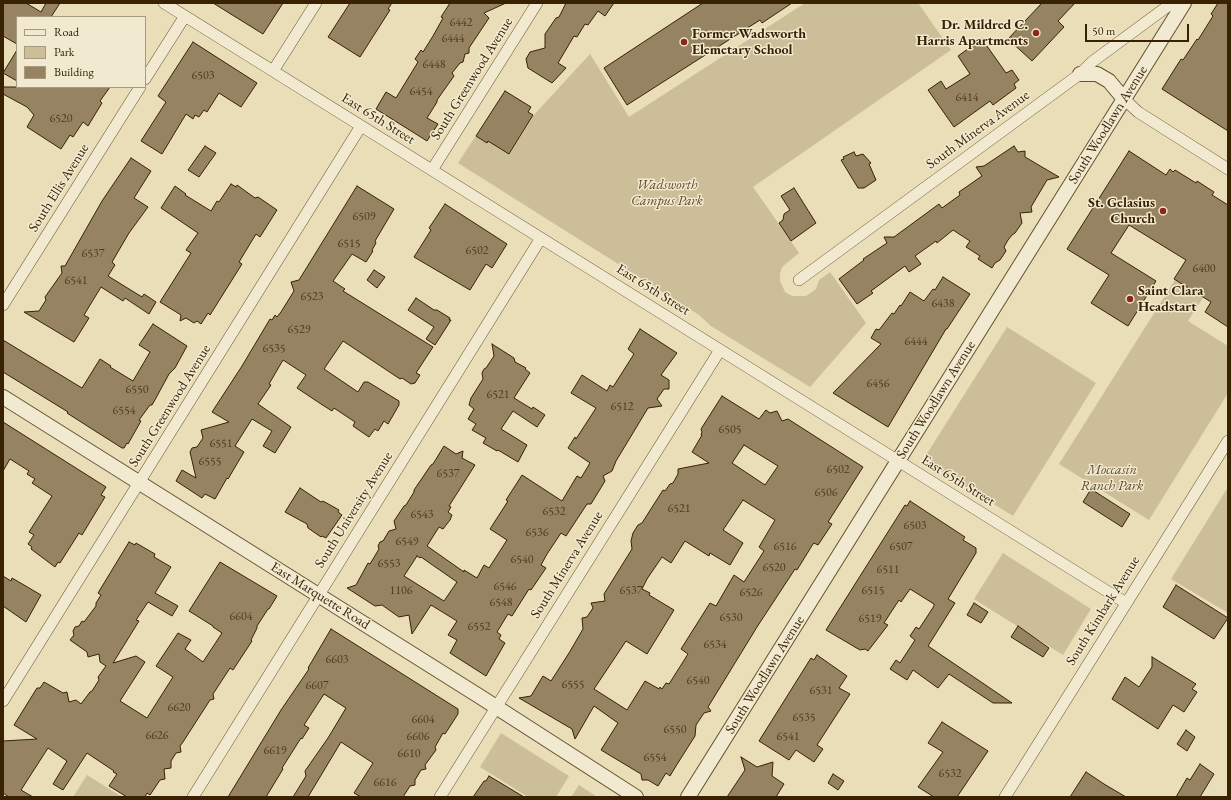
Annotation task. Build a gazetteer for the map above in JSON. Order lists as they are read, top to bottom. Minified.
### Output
{"streets":{"street":["South Greenwood Avenue","East 65th Street","South Woodlawn Avenue","South Minerva Avenue","South Ellis Avenue","South University Avenue","East Marquette Road","South Kimbark Avenue"]},"crossings":[["South Greenwood Avenue","East 65th Street"],["South Greenwood Avenue","East Marquette Road"],["East 65th Street","South Woodlawn Avenue"],["East 65th Street","South Minerva Avenue"],["East 65th Street","South University Avenue"],["East 65th Street","South Kimbark Avenue"],["South Minerva Avenue","East Marquette Road"],["South University Avenue","East Marquette Road"]],"parks":["Wadsworth Campus Park","Moccasin Ranch Park"],"places":["Dr. Mildred C. Harris Apartments","Former Wadsworth Elemetary School","St. Gelasius Church","Saint Clara Headstart"],"house_numbers":["6442","6444","6448","6503","6454","6414","6520","6509","6515","6502","6537","6400","6541","6523","6438","6529","6444","6535","6456","6550","6521","6512","6554","6505","6551","6555","6502","6537","6506","6521","6532","6543","6503","6536","6549","6516","6507","6540","6553","6520","6511","6546","1106","6537","6515","6526","6548","6604","6530","6519","6552","6534","6603","6540","6555","6607","6531","6620","6535","6604","6550","6626","6606","6541","6619","6610","6554","6532","6616"],"legend":["Road","Park","Building"],"scale_bar":"50 m"}
